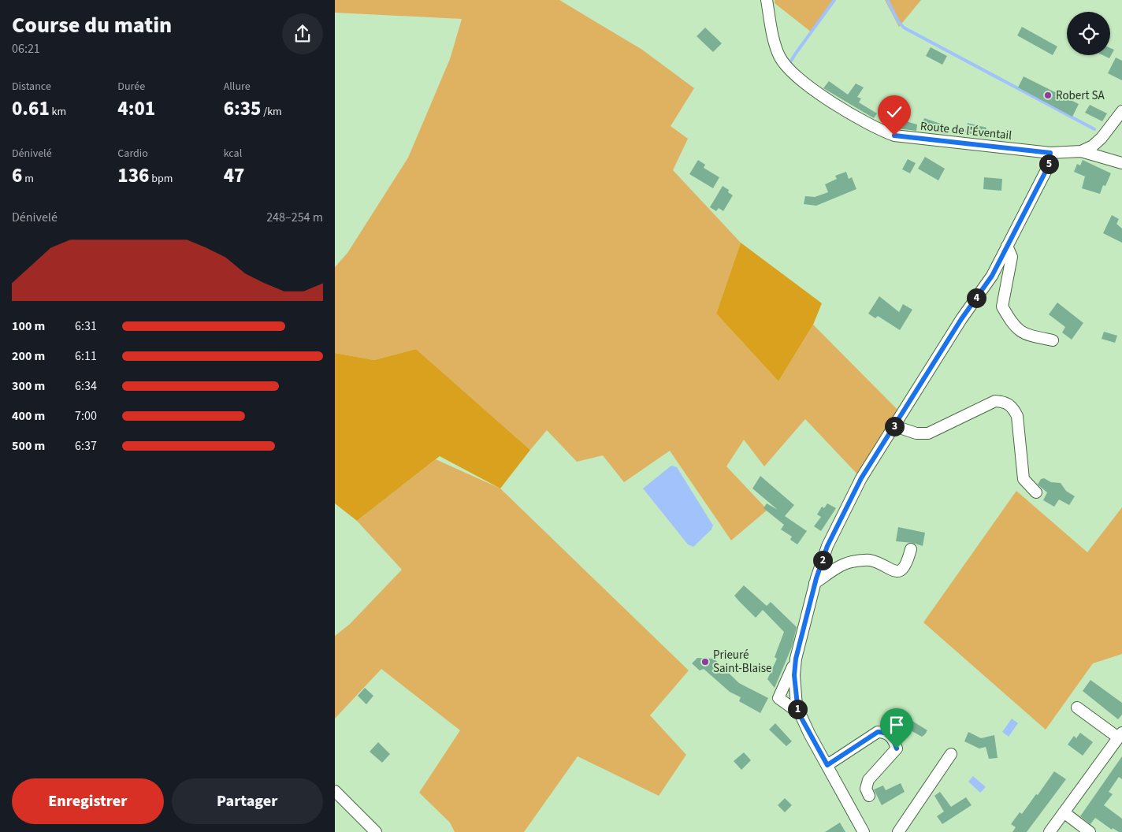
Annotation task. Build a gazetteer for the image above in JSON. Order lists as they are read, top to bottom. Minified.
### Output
{"streets":{"street":["Route de l'Éventail"]},"places":["Robert SA","Prieuré Saint-Blaise"],"page":{"heading":["Course du matin","06:21"],"stats":[["Distance","0.61 km"],["Durée","4:01"],["Allure","6:35 /km"],["Dénivelé","6 m"],["Cardio","136 bpm"],["kcal","47"]],"pins":["5","4","3","2","1"],"chart":["Dénivelé","248–254 m"],"list":[{"name":"100 m","note":"6:31"},{"name":"200 m","note":"6:11"},{"name":"300 m","note":"6:34"},{"name":"400 m","note":"7:00"},{"name":"500 m","note":"6:37"}],"buttons":["Enregistrer","Partager"]}}
